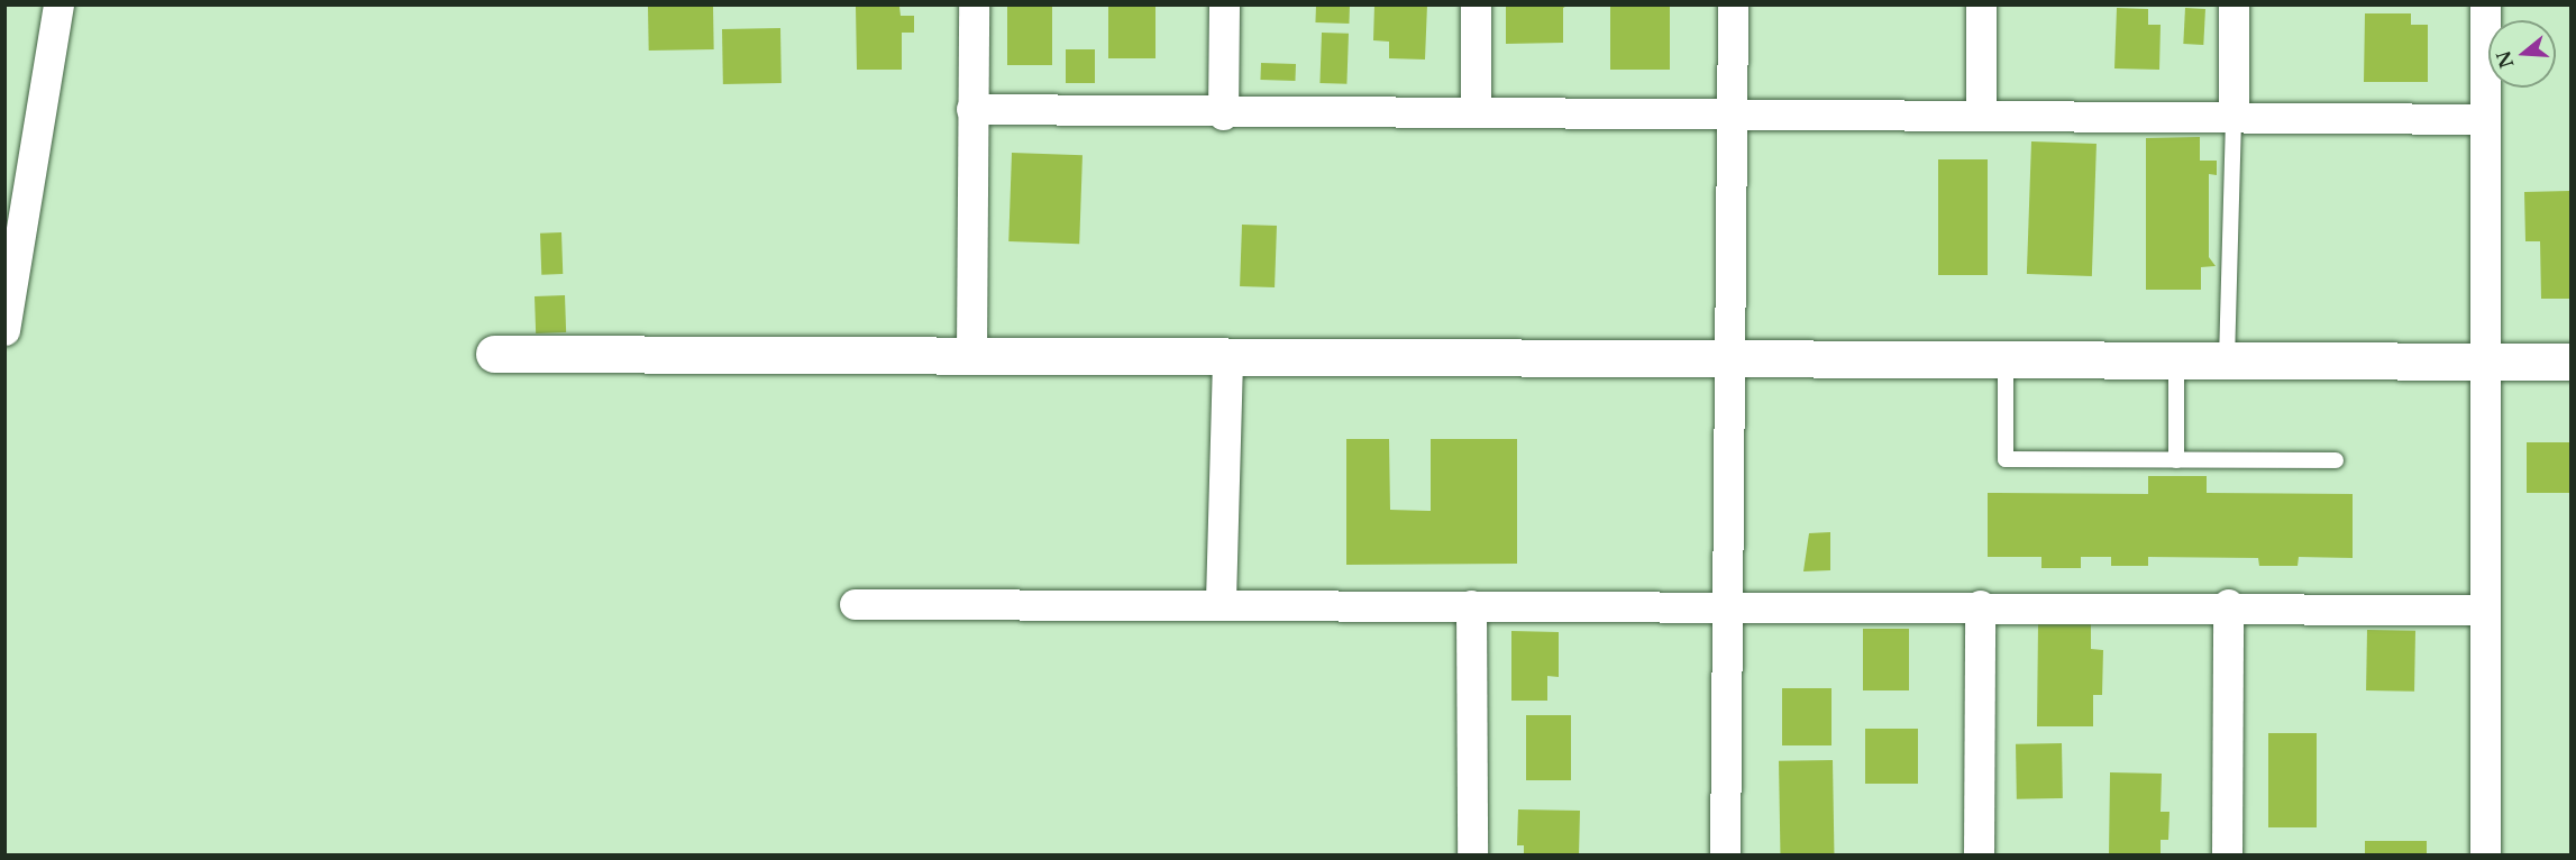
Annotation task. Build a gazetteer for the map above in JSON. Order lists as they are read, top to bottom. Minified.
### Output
{"north":"left"}
